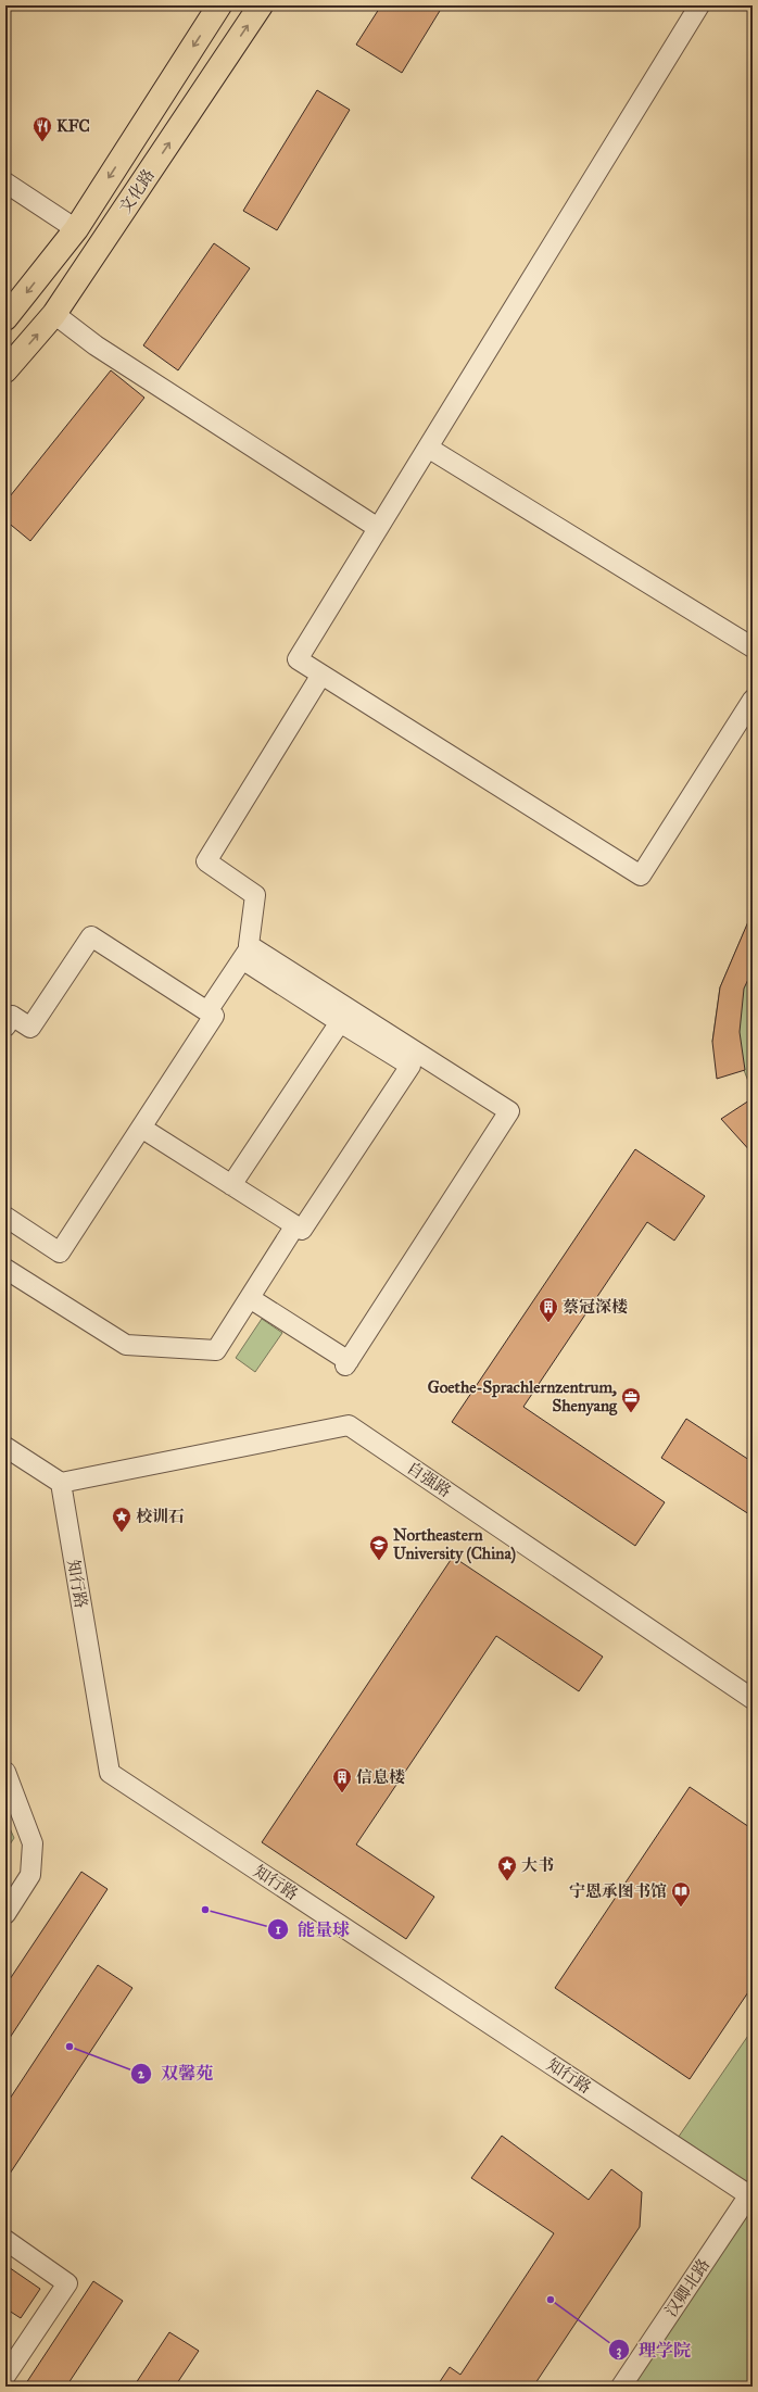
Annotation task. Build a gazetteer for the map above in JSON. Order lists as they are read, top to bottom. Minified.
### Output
{"streets":{"main road":["文化路"],"street":["自强路","知行路","汉卿北路"]},"crossings":[["自强路","知行路"],["知行路","汉卿北路"]],"places":{"restaurant":["KFC"],"building":["蔡冠深楼","信息楼"],"office":["Goethe-Sprachlernzentrum, Shenyang"],"place":["校训石","大书"],"school or university":["Northeastern University (China)"],"library":["宁恩承图书馆"],"other":["能量球","双馨苑","理学院"]}}
